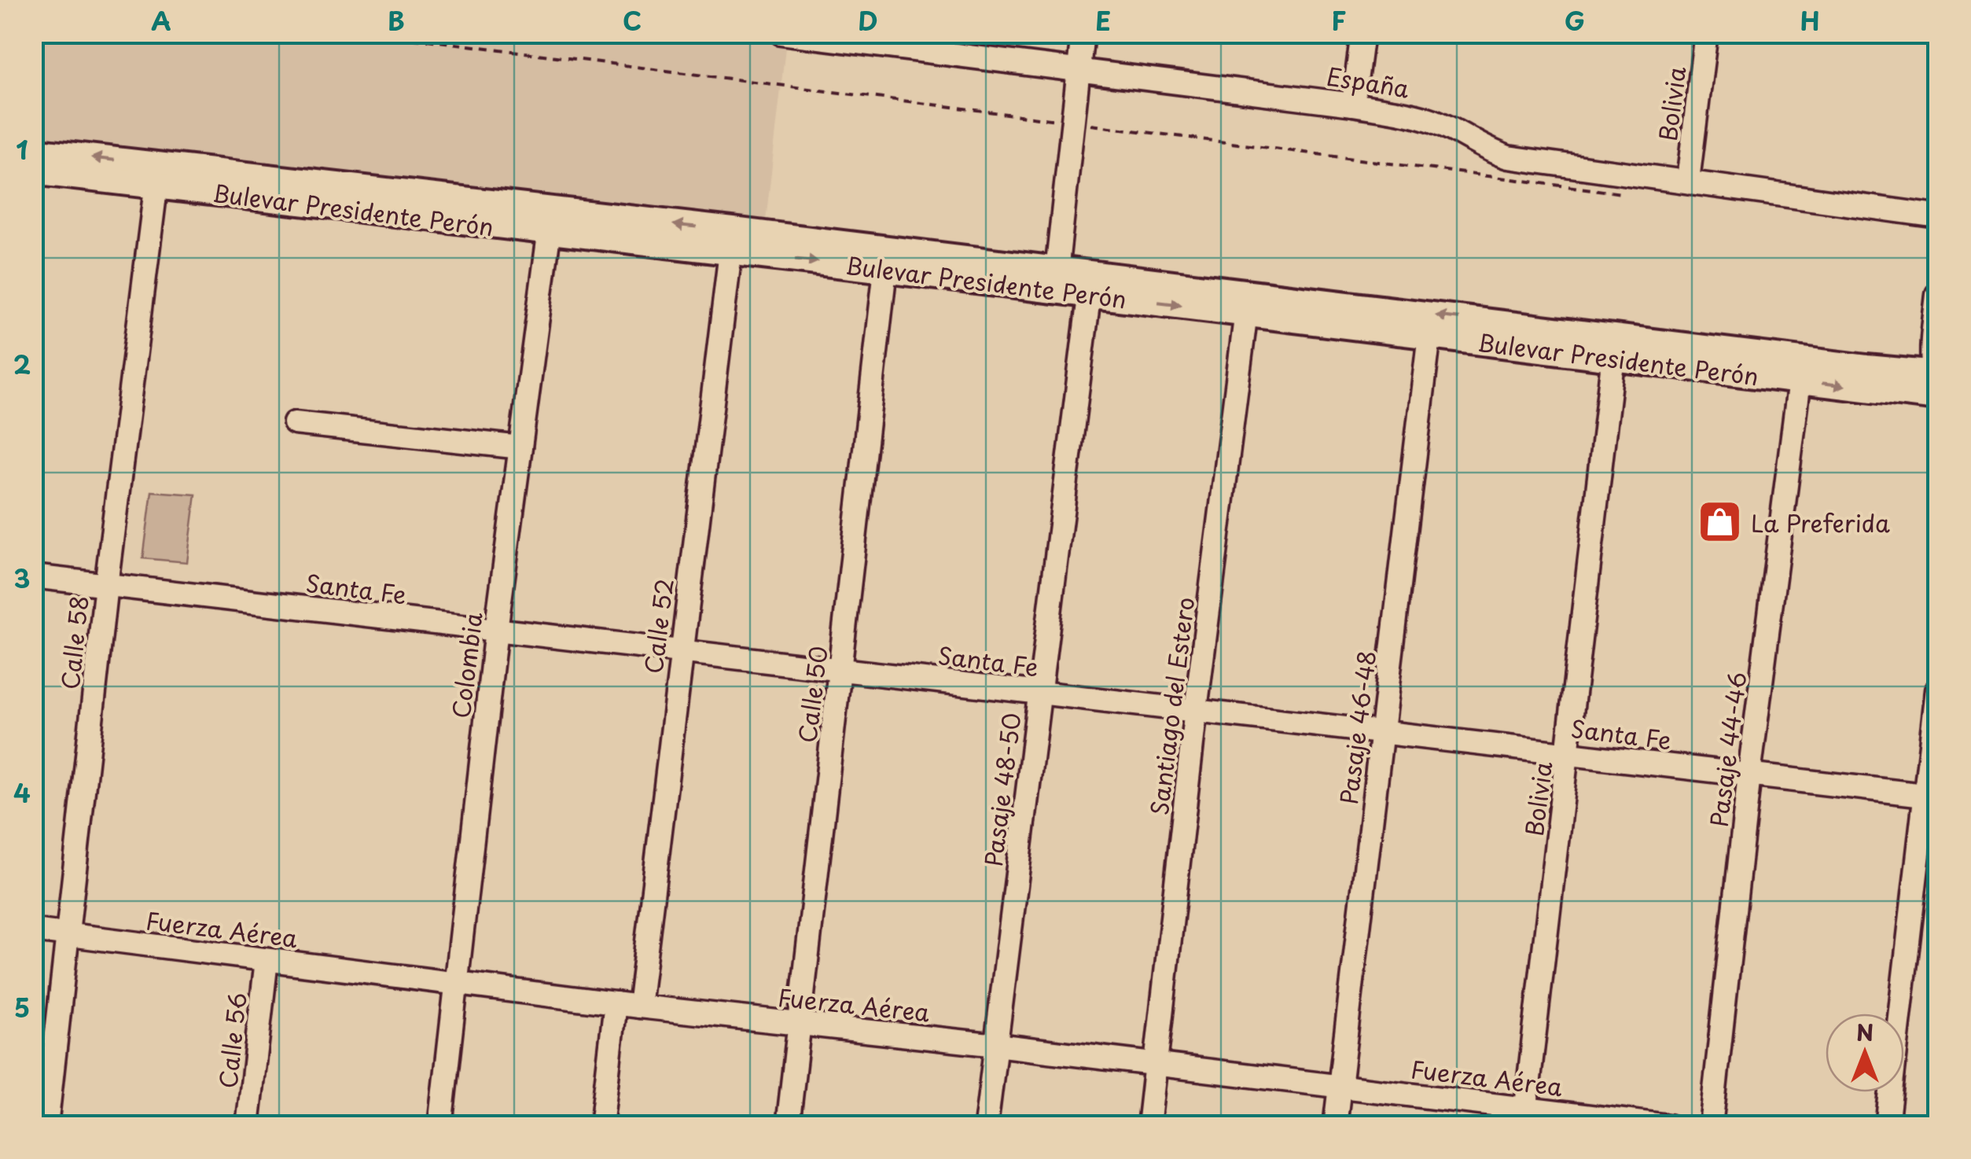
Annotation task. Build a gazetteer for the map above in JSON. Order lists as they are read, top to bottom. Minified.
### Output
{"streets":{"main road":["Bulevar Presidente Perón"],"street":["España","Bolivia","Santa Fe","Calle 52","Calle 58","Colombia","Calle 50","Santiago del Estero","Pasaje 46-48","Pasaje 44-46","Pasaje 48-50","Fuerza Aérea","Calle 56"]},"crossings":[["España","Bolivia"],["Bolivia","Bulevar Presidente Perón"],["Bolivia","Santa Fe"],["Bolivia","Fuerza Aérea"],["Bulevar Presidente Perón","Calle 52"],["Bulevar Presidente Perón","Calle 58"],["Bulevar Presidente Perón","Colombia"],["Bulevar Presidente Perón","Calle 50"],["Bulevar Presidente Perón","Santiago del Estero"],["Bulevar Presidente Perón","Pasaje 46-48"],["Bulevar Presidente Perón","Pasaje 44-46"],["Bulevar Presidente Perón","Pasaje 48-50"],["Santa Fe","Calle 52"],["Santa Fe","Calle 58"],["Santa Fe","Colombia"],["Santa Fe","Calle 50"],["Santa Fe","Santiago del Estero"],["Santa Fe","Pasaje 46-48"],["Santa Fe","Pasaje 44-46"],["Santa Fe","Pasaje 48-50"],["Calle 52","Fuerza Aérea"],["Calle 58","Fuerza Aérea"],["Colombia","Fuerza Aérea"],["Calle 50","Fuerza Aérea"],["Santiago del Estero","Fuerza Aérea"],["Pasaje 46-48","Fuerza Aérea"],["Pasaje 48-50","Fuerza Aérea"],["Fuerza Aérea","Calle 56"]],"places":{"shop":["La Preferida"]},"north":"top","grid":{"columns":["A","B","C","D","E","F","G","H"],"rows":["1","2","3","4","5"]}}
